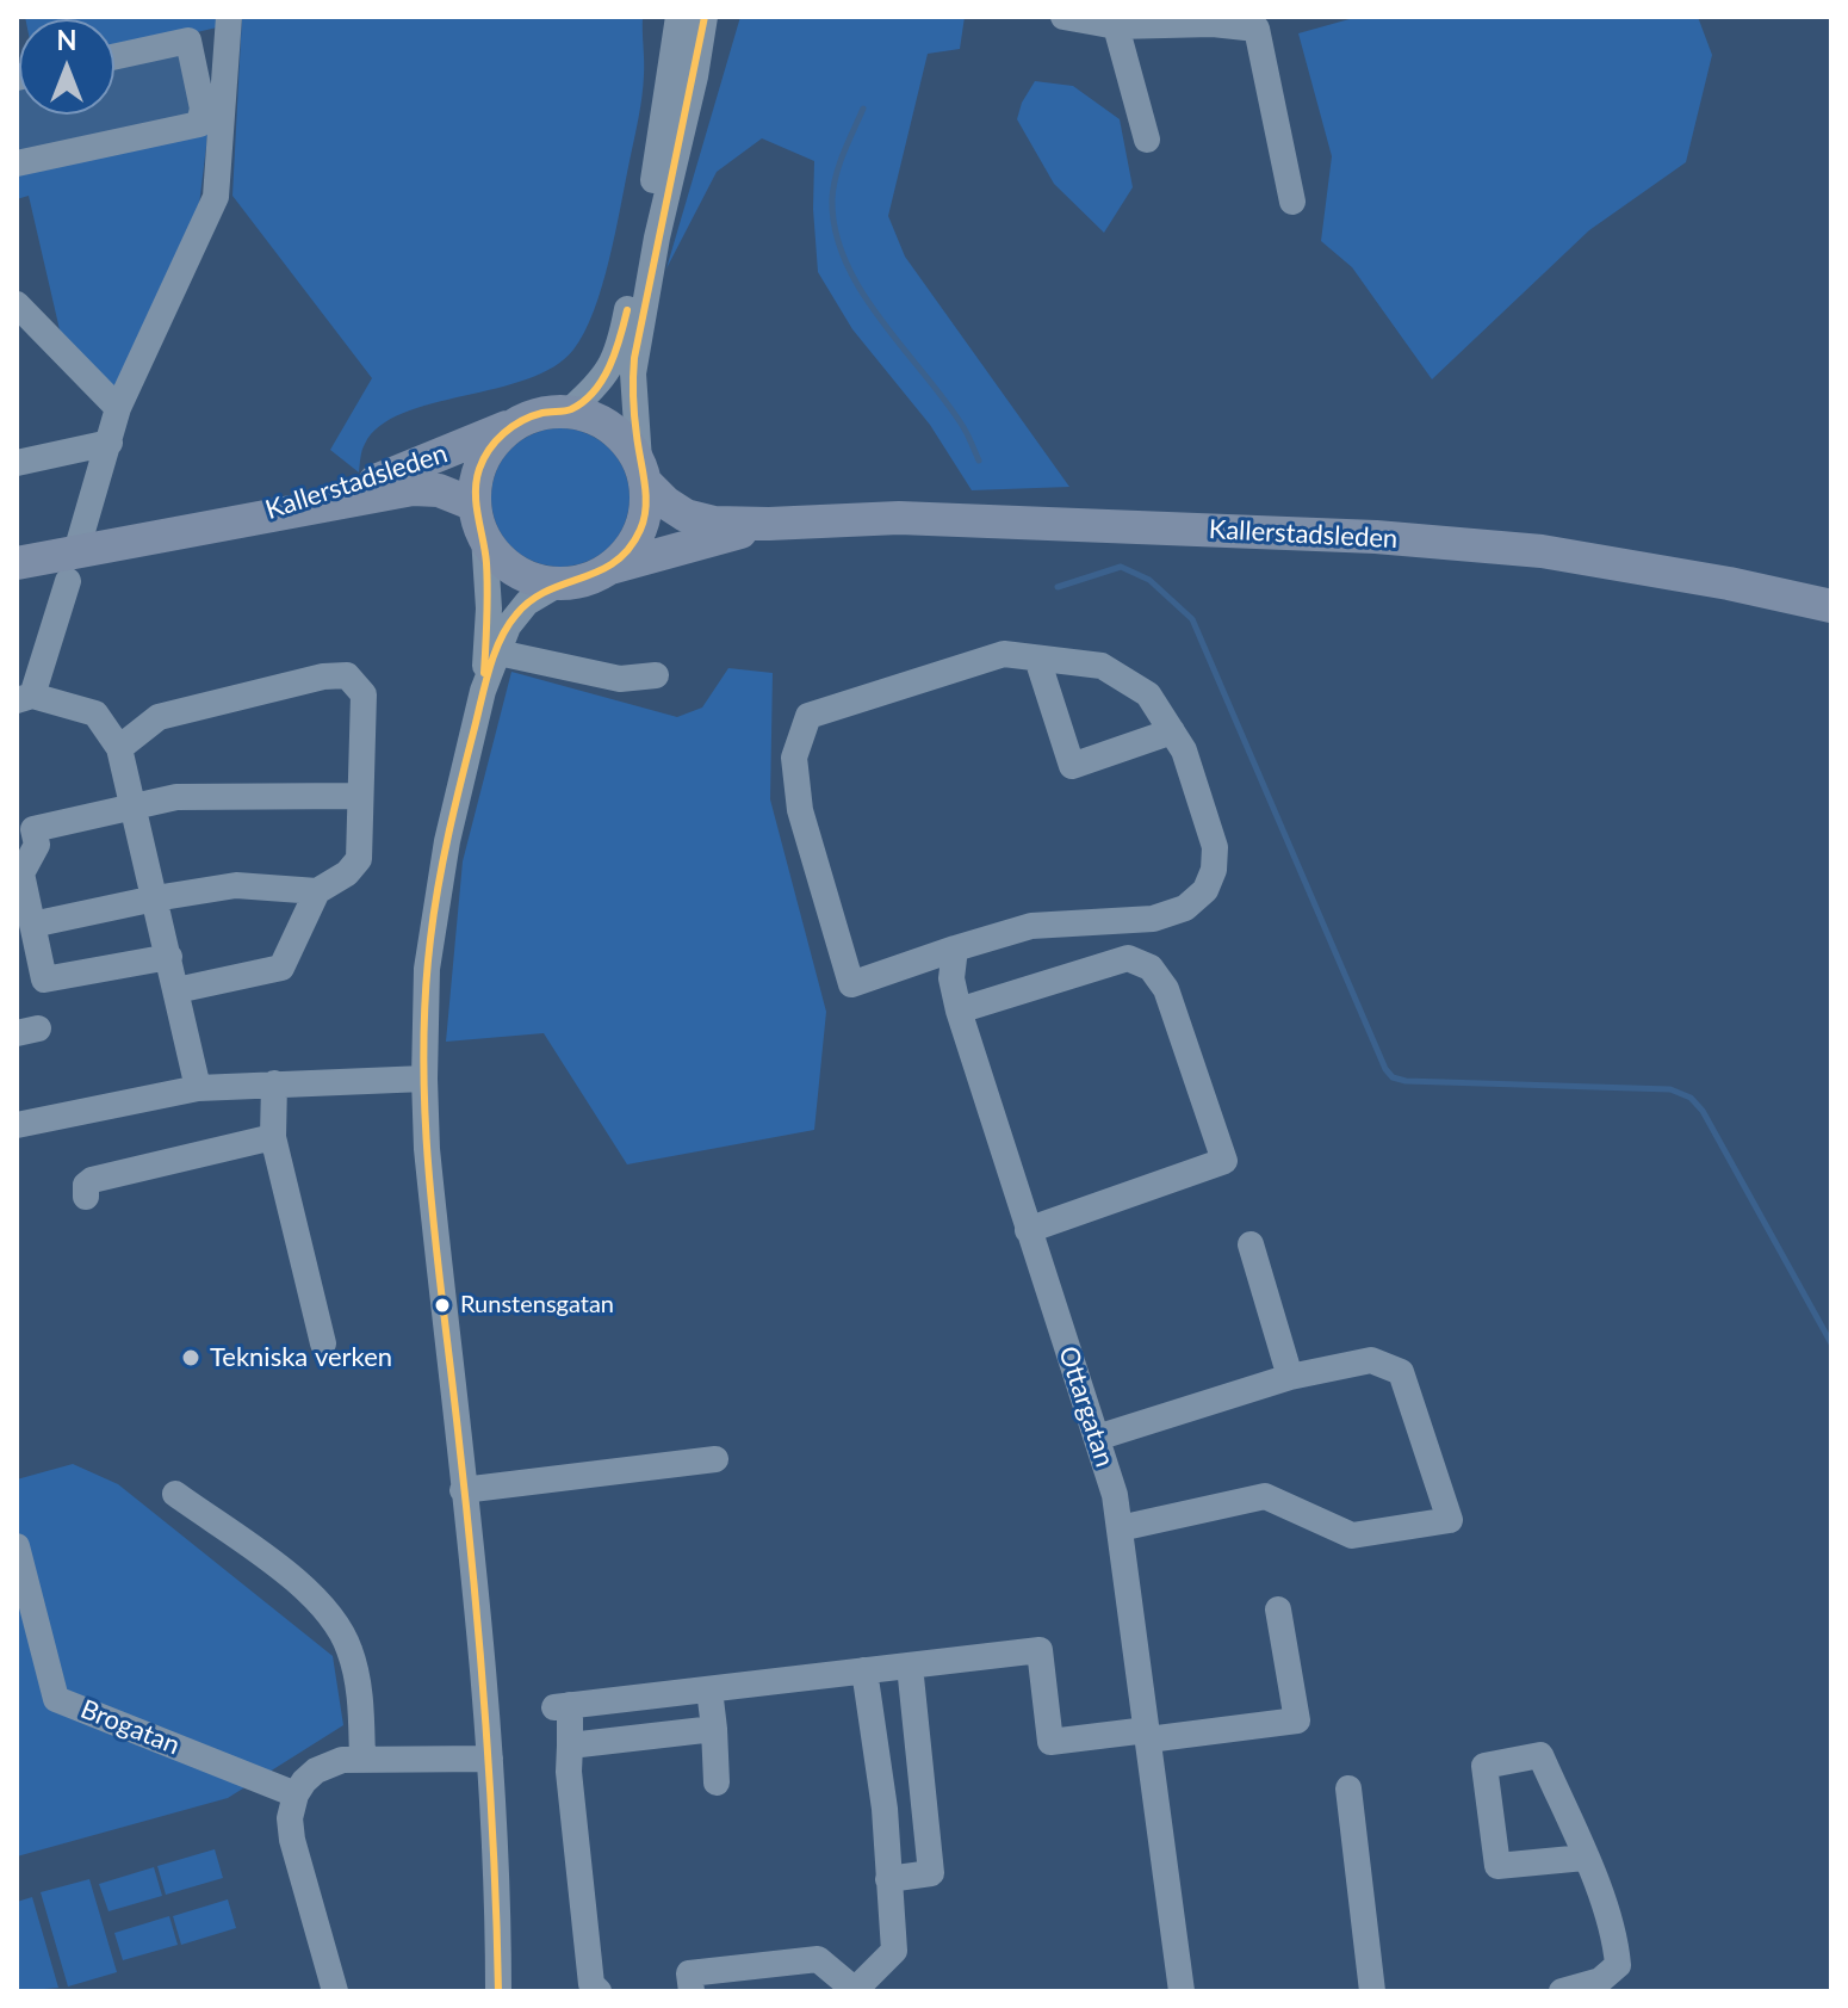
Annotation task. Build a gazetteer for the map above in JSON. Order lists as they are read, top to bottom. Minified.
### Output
{"streets":{"main road":["Kallerstadsleden"],"street":["Ottargatan","Brogatan"]},"places":["Runstensgatan","Tekniska verken"],"north":"top"}
